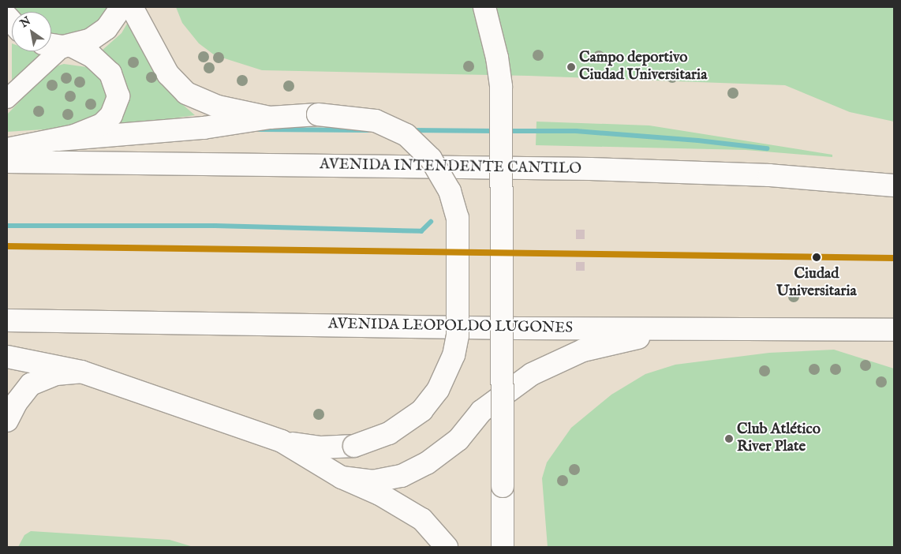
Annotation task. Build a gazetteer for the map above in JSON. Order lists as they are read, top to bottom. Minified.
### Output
{"streets":{"main road":["AVENIDA INTENDENTE CANTILO","AVENIDA LEOPOLDO LUGONES"]},"places":["Campo deportivo Ciudad Universitaria","Ciudad Universitaria","Club Atlético River Plate"],"north":"top left"}
